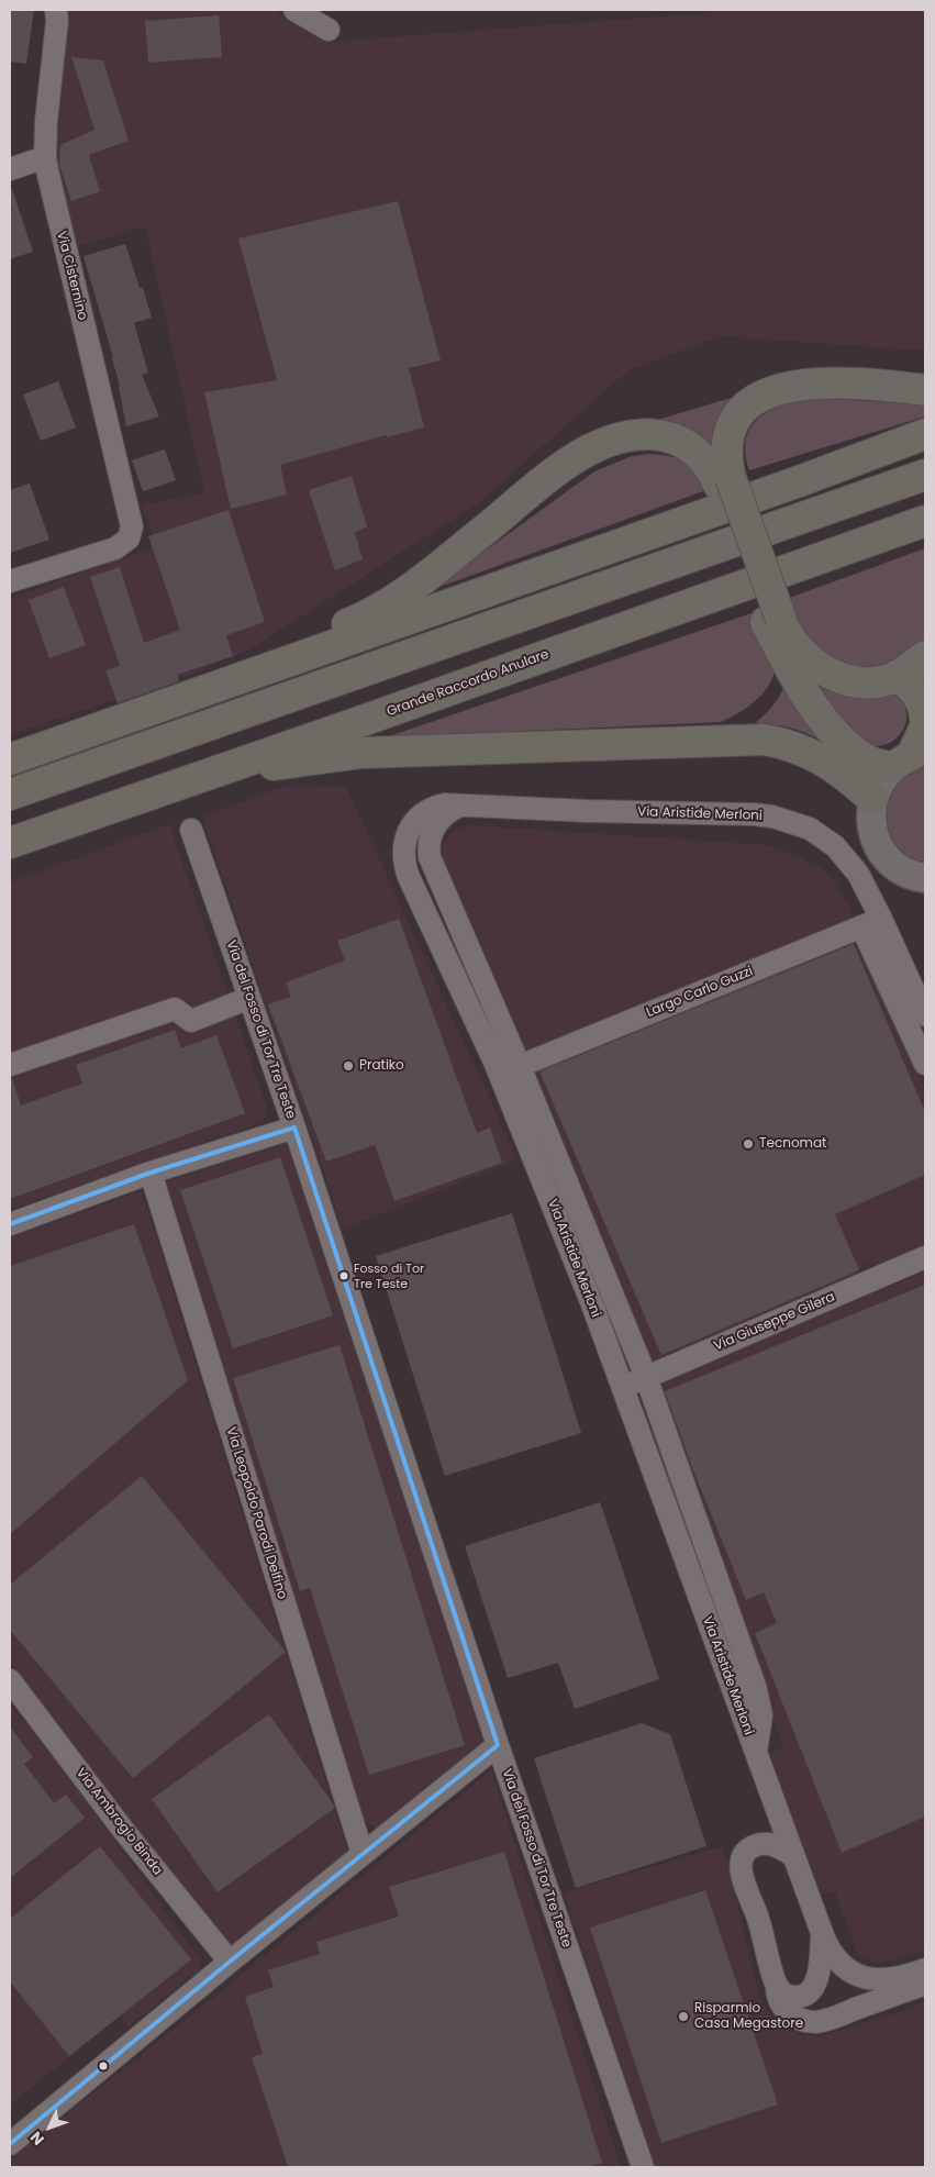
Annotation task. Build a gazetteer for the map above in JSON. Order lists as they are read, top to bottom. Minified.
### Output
{"streets":{"highway":["Grande Raccordo Anulare"],"street":["Via Cisternino","Via Aristide Merloni","Largo Carlo Guzzi","Via del Fosso di Tor Tre Teste","Via Giuseppe Gilera","Via Leopoldo Parodi Delfino","Via Ambrogio Binda"]},"crossings":[["Via Aristide Merloni","Largo Carlo Guzzi"],["Via Aristide Merloni","Via Giuseppe Gilera"]],"places":["Pratiko","Tecnomat","Fosso di Tor Tre Teste","Risparmio Casa Megastore"],"north":"bottom left"}
